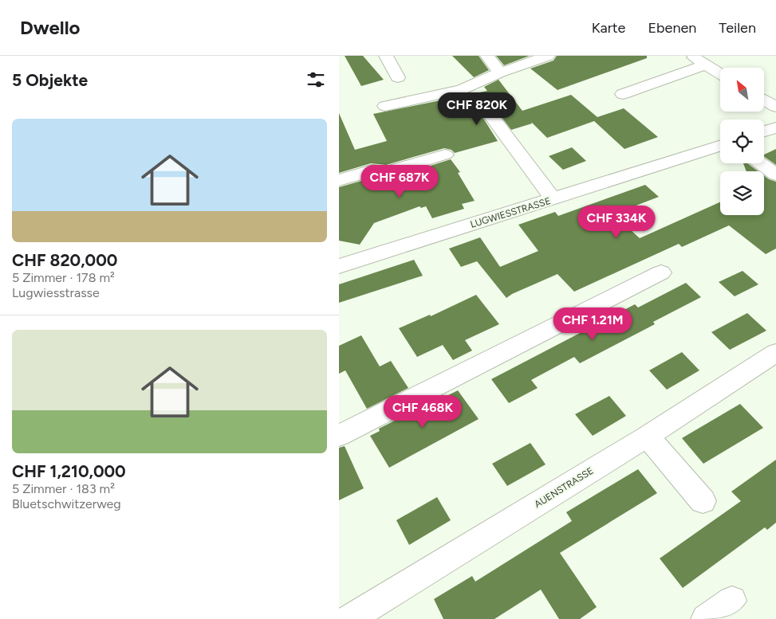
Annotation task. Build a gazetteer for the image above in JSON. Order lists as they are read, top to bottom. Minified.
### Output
{"streets":{"street":["LUGWIESSTRASSE","AUENSTRASSE"]},"north":"top left","page":{"header":"Dwello","nav":["Karte","Ebenen","Teilen"],"heading":"5 Objekte","price":["CHF 820K","CHF 687K","CHF 334K","CHF 1.21M","CHF 468K"],"list":[{"name":"CHF 820,000","note":"5 Zimmer · 178 m² · Lugwiesstrasse"},{"name":"CHF 1,210,000","note":"5 Zimmer · 183 m² · Bluetschwitzerweg"}]}}
